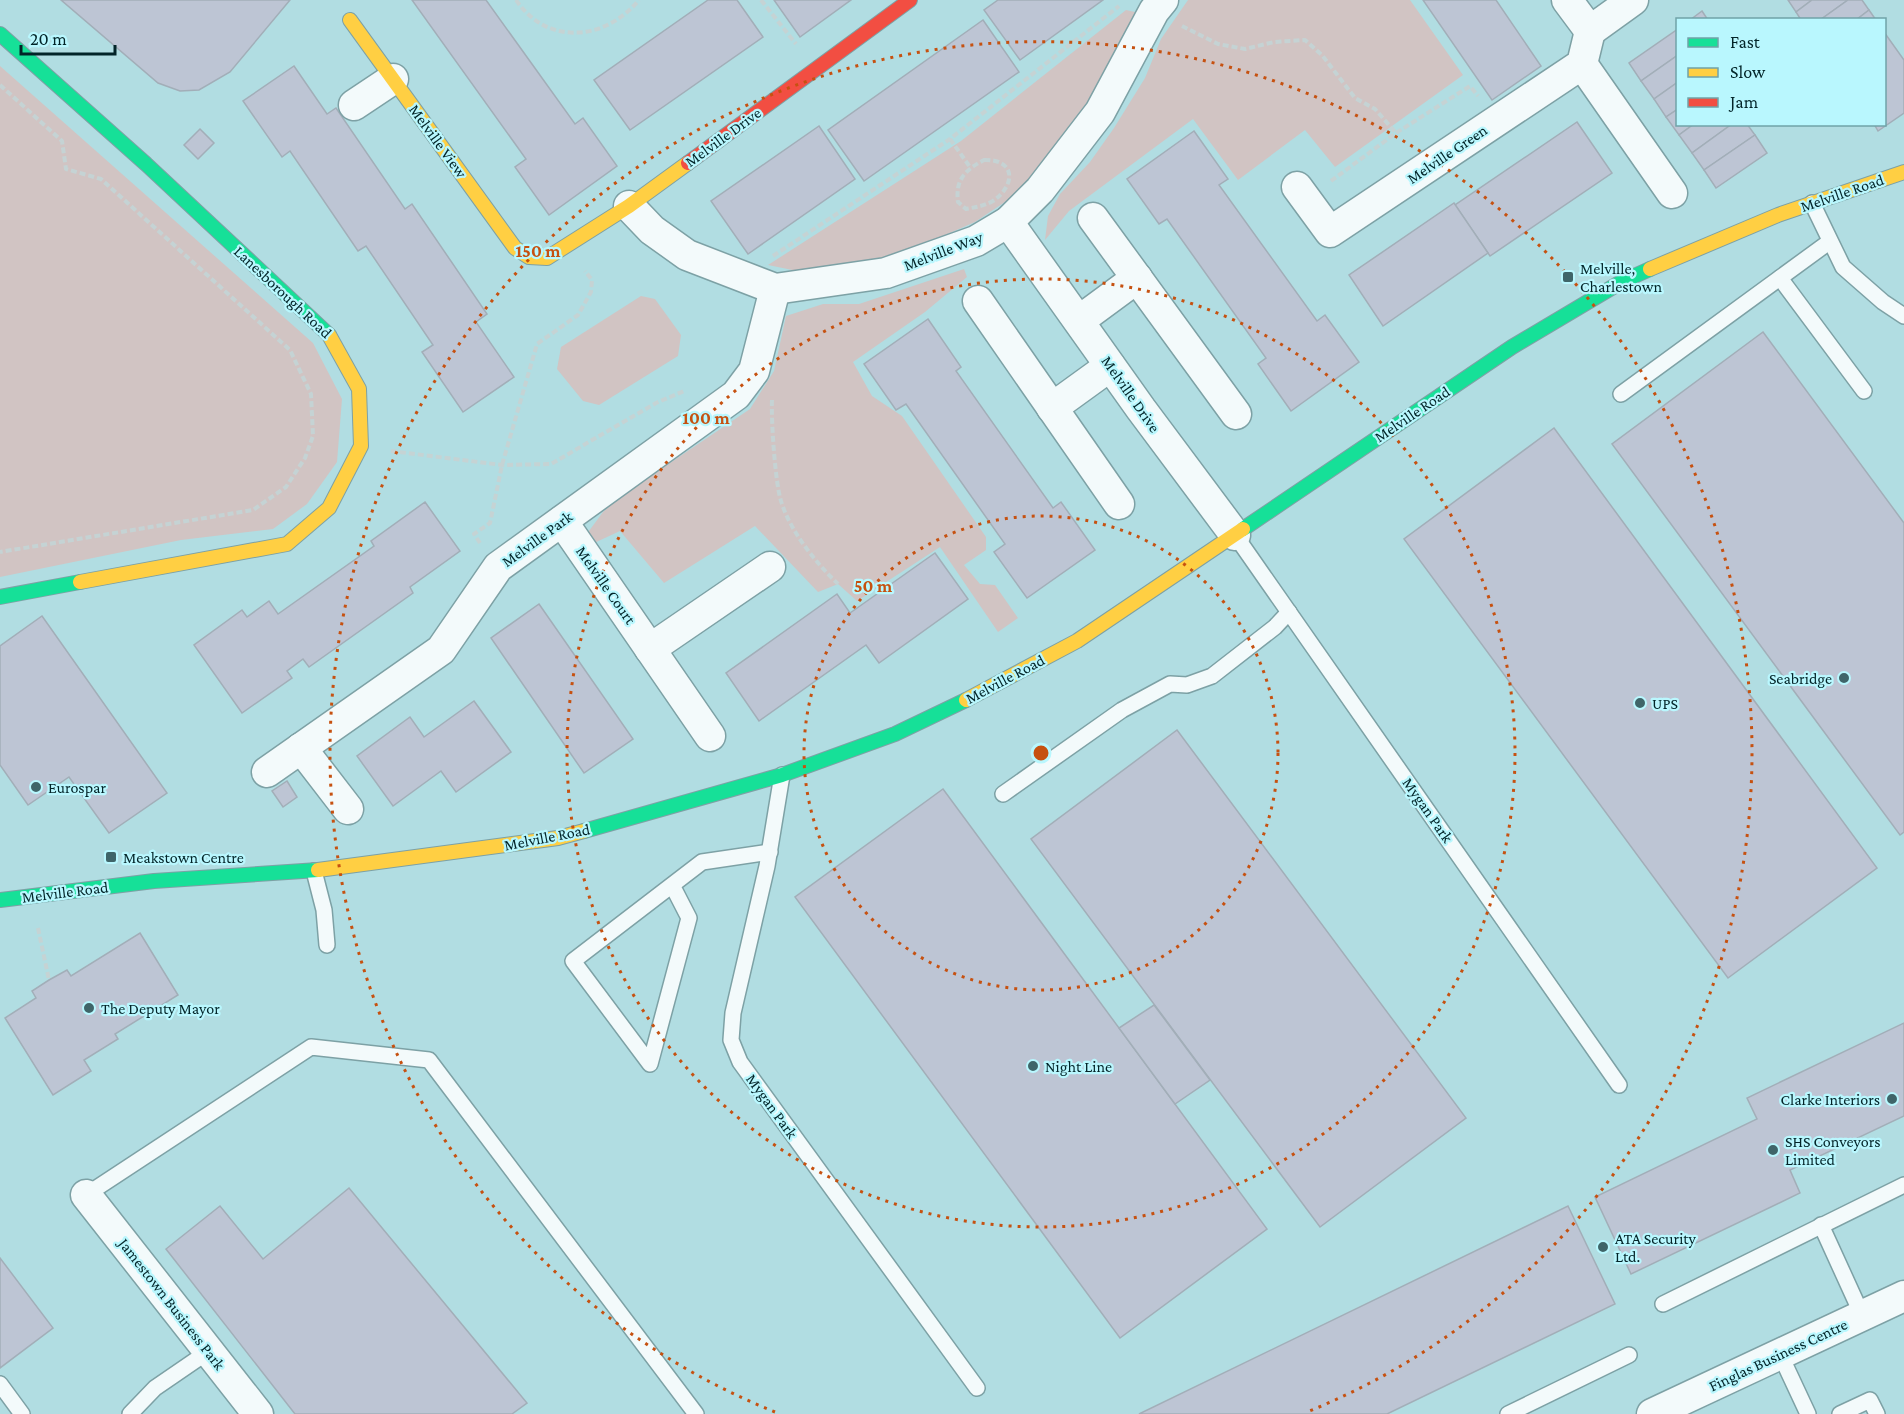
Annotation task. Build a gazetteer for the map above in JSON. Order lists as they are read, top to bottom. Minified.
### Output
{"streets":{"street":["Melville Drive","Melville View","Melville Green","Melville Road","Melville Way","Lanesborough Road","Melville Park","Melville Court","Jamestown Business Park","Finglas Business Centre"],"lane":["Mygan Park"]},"crossings":[["Melville Drive","Melville View"],["Melville Drive","Melville Road"],["Melville Drive","Melville Way"],["Melville Drive","Mygan Park"],["Melville Road","Mygan Park"],["Melville Way","Melville Park"],["Melville Park","Melville Court"]],"places":{"transit":["Melville, Charlestown","Meakstown Centre"],"other":["Seabridge","UPS","Eurospar","The Deputy Mayor","Night Line","Clarke Interiors","SHS Conveyors Limited","ATA Security Ltd."]},"legend":["Fast","Slow","Jam"],"scale_bar":"20 m","rings":["150 m","100 m","50 m"]}
